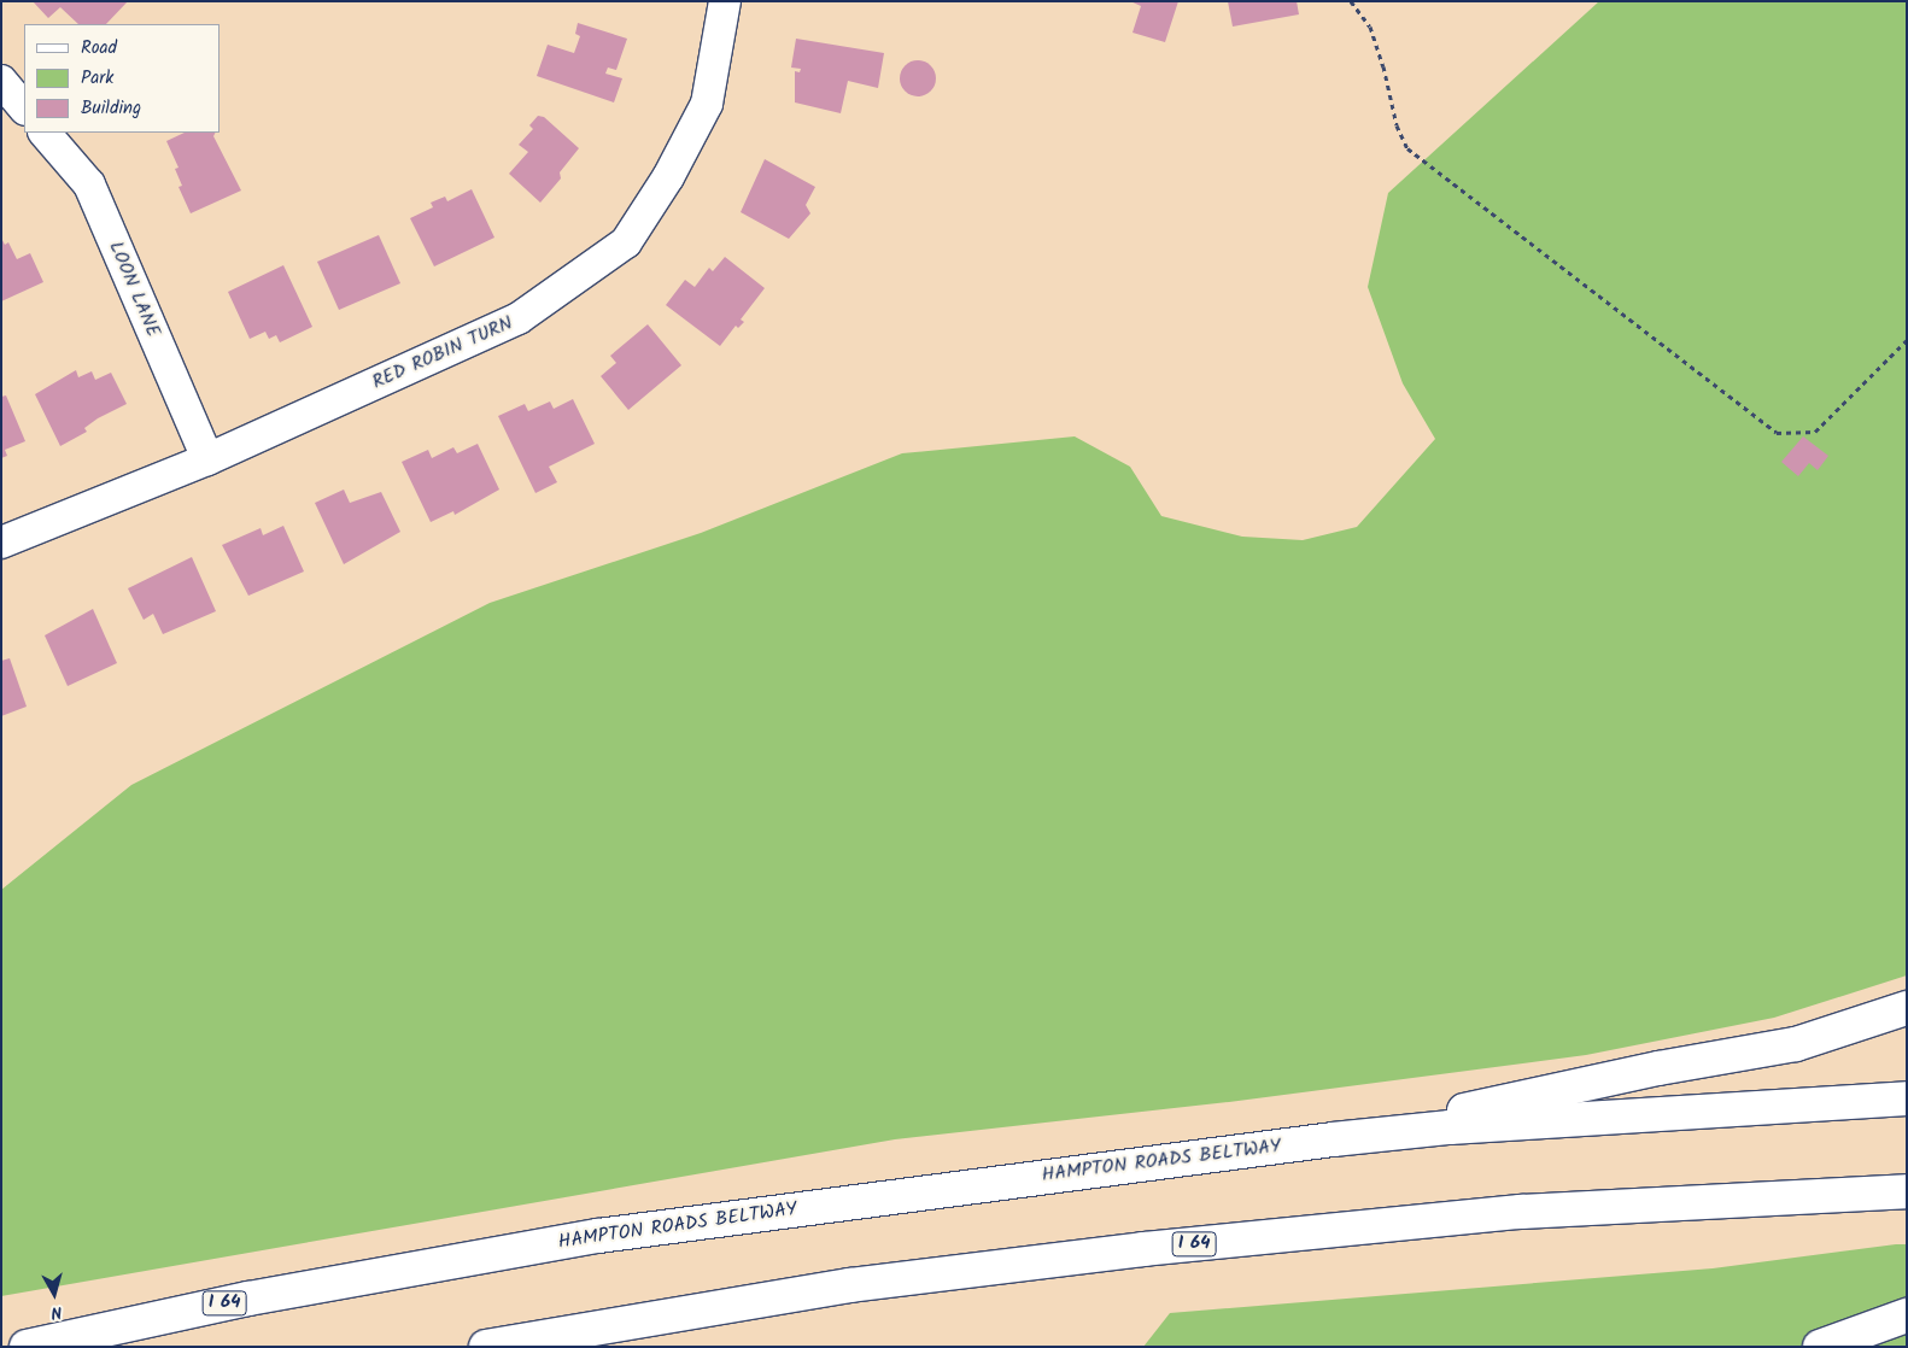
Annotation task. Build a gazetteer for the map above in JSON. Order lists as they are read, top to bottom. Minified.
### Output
{"streets":{"highway":["HAMPTON ROADS BELTWAY","I 64"],"street":["LOON LANE","RED ROBIN TURN"]},"crossings":[["LOON LANE","RED ROBIN TURN"],["HAMPTON ROADS BELTWAY","I 64"]],"legend":["Road","Park","Building"],"north":"bottom"}
